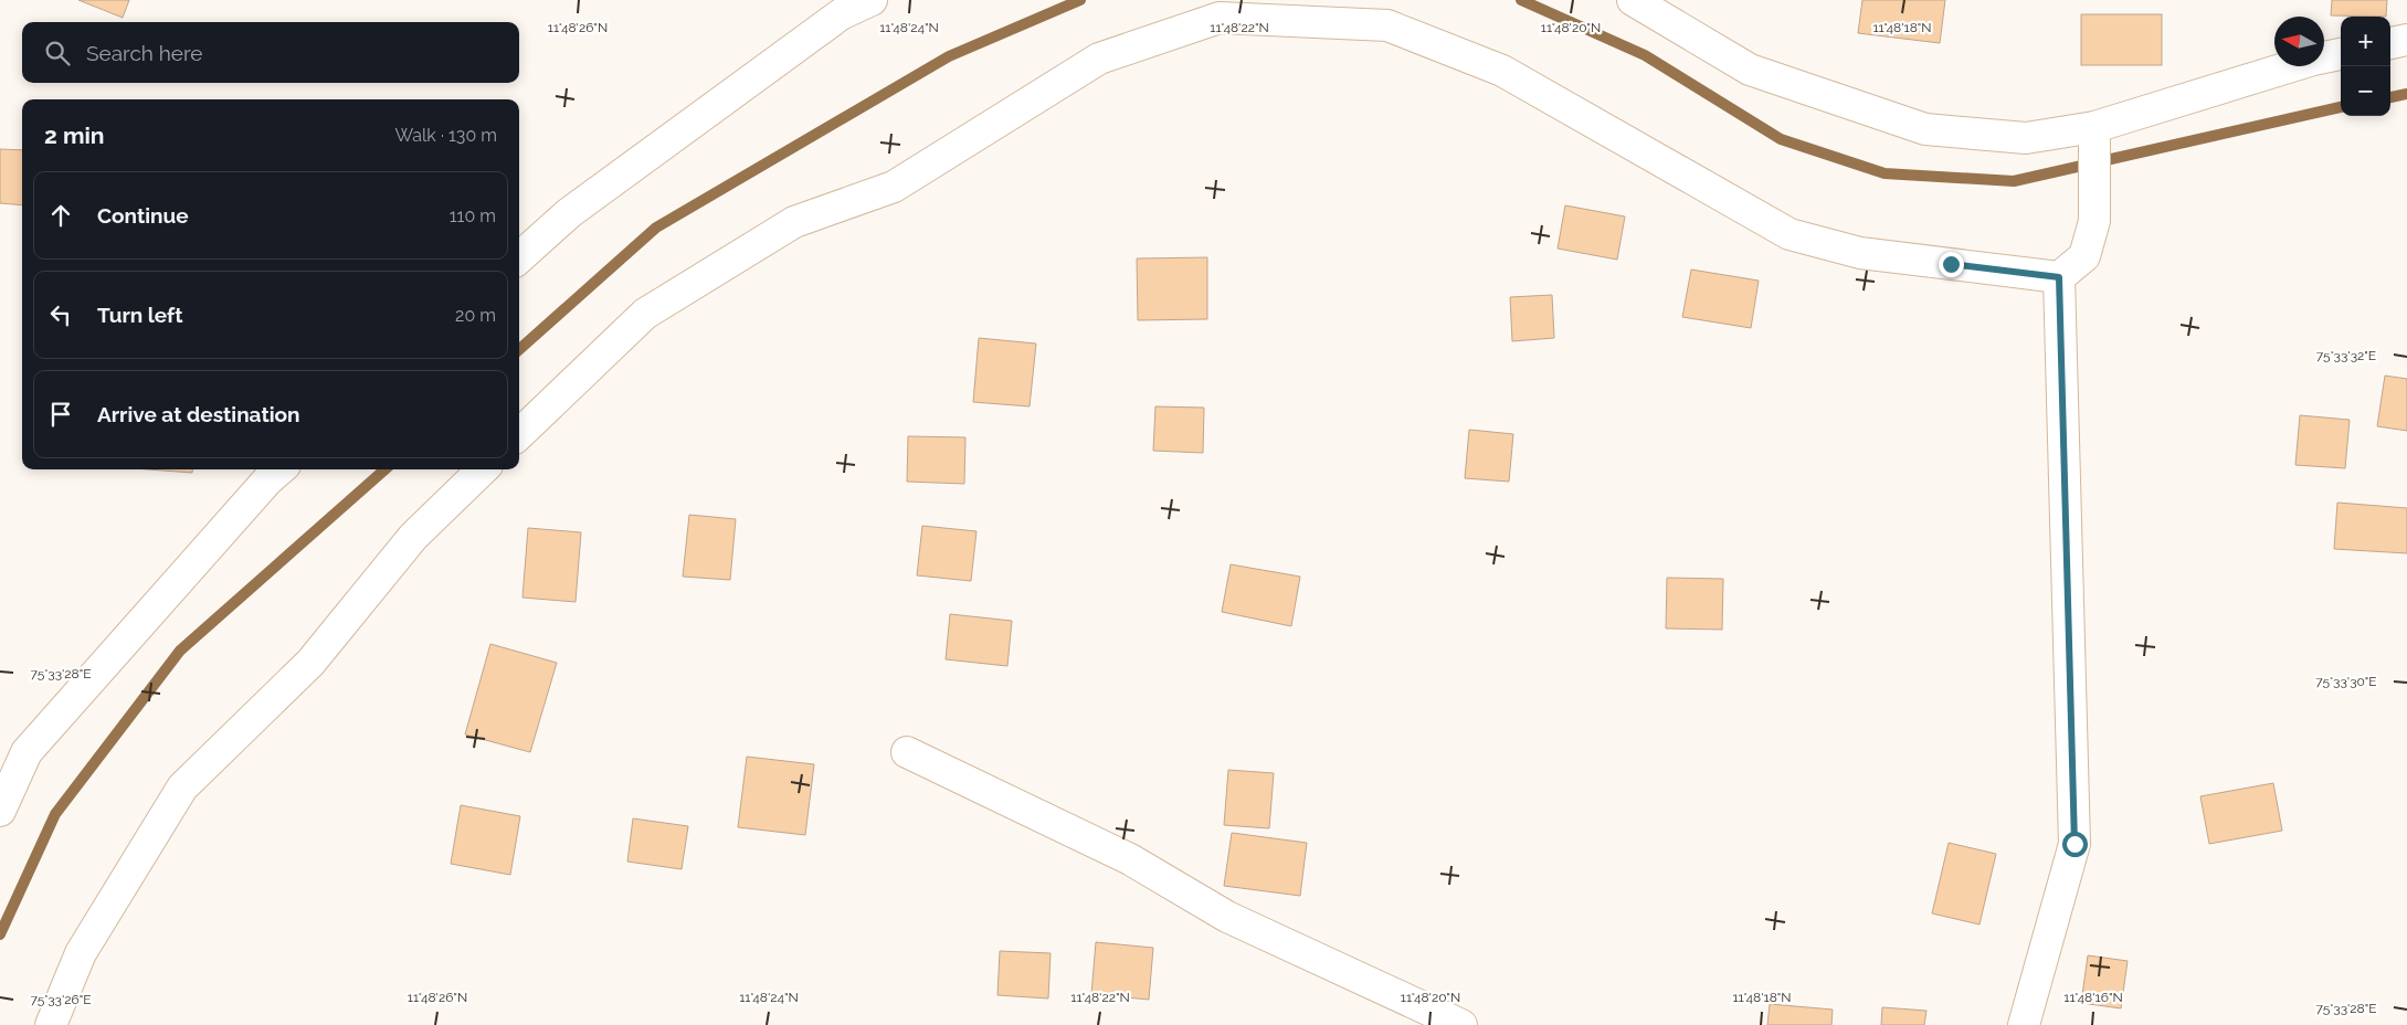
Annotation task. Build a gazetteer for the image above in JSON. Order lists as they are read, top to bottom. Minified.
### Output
{"north":"left","page":{"map_buttons":["+","−"],"search":"Search here","heading":["2 min","Walk · 130 m"],"list":[["Continue","110 m"],["Turn left","20 m"],"Arrive at destination"]},"coordinates":["11°48'26\"N","11°48'24\"N","11°48'22\"N","11°48'20\"N","11°48'18\"N","75°33'32\"E","75°33'28\"E","75°33'30\"E","11°48'16\"N","75°33'26\"E"]}
